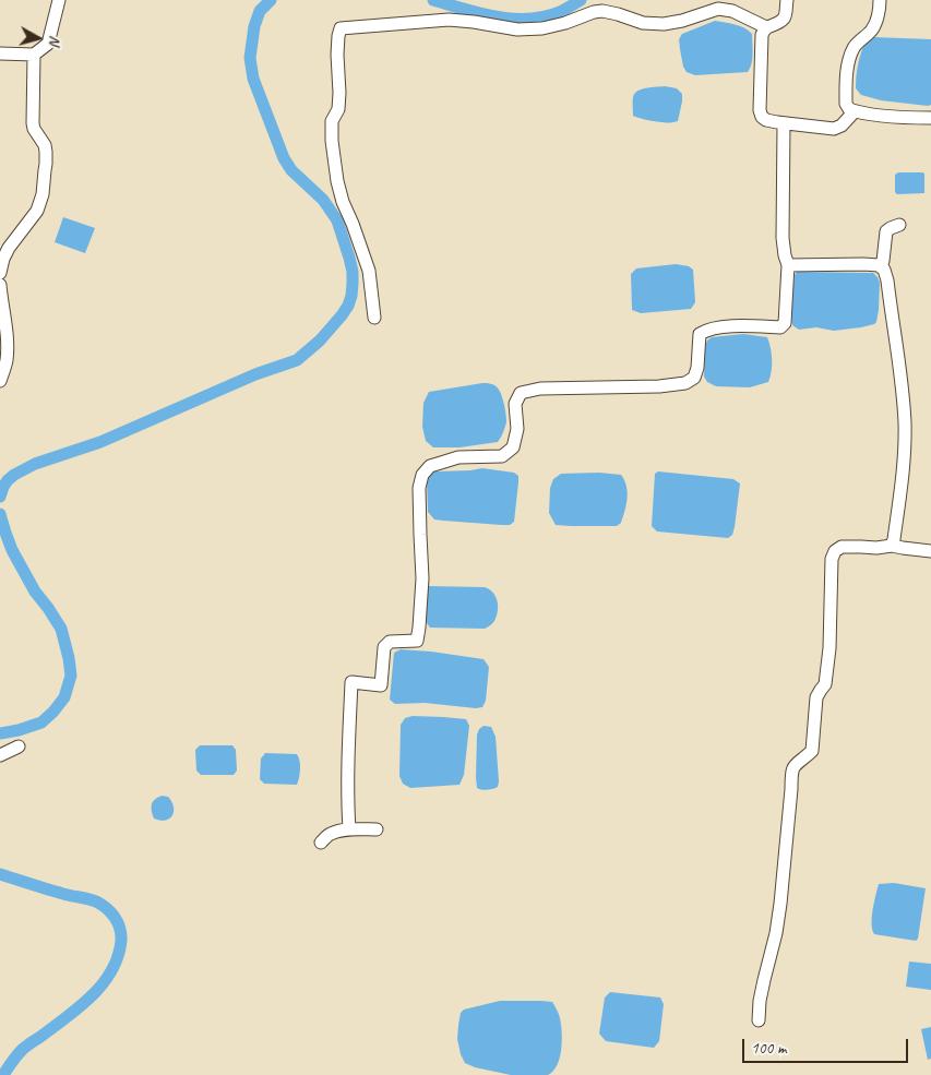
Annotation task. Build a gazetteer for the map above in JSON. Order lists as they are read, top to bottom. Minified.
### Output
{"scale_bar":"100 m","north":"right"}
